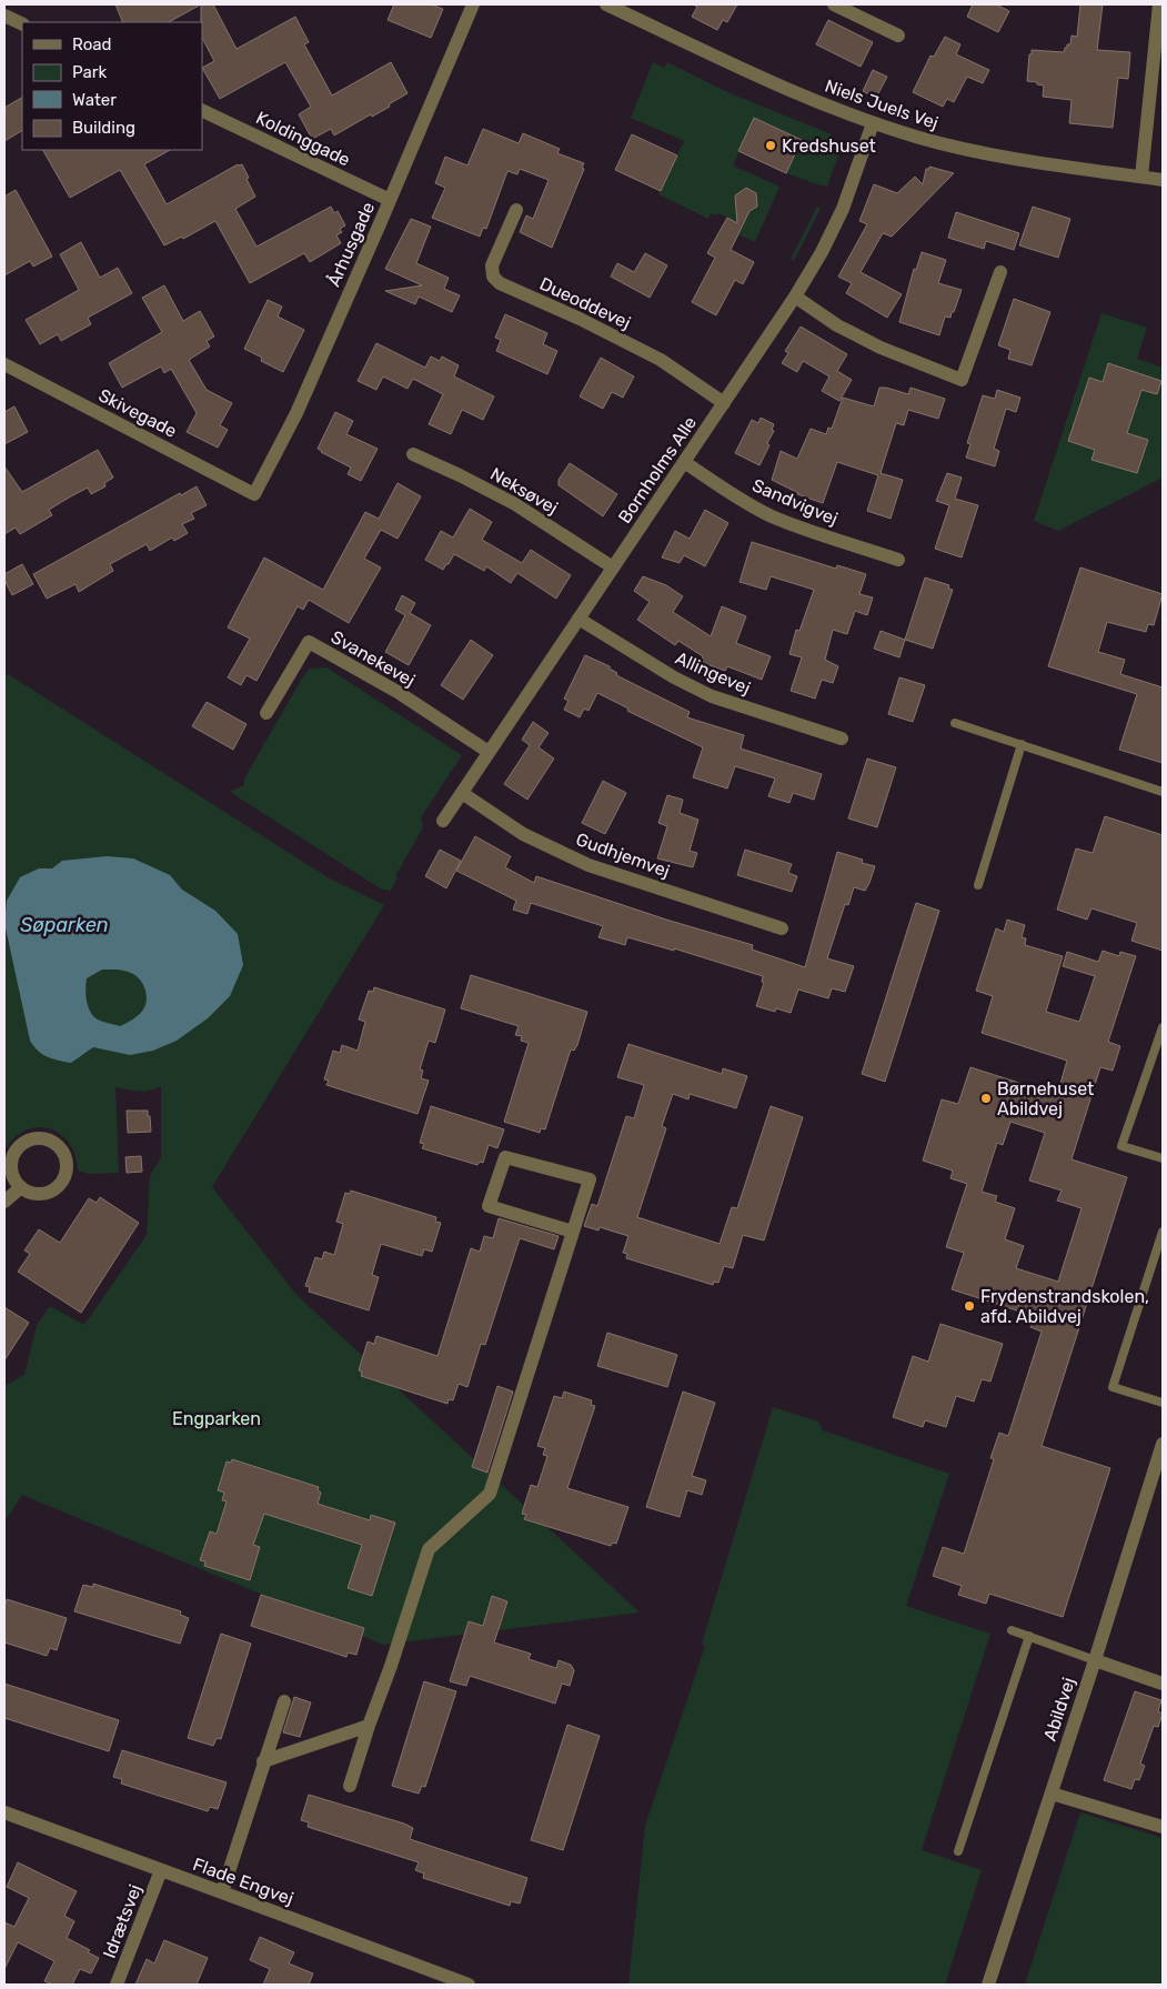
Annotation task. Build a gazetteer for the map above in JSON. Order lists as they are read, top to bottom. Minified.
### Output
{"streets":{"street":["Niels Juels Vej","Koldinggade","Århusgade","Dueoddevej","Skivegade","Bornholms Alle","Neksøvej","Sandvigvej","Svanekevej","Allingevej","Gudhjemvej","Abildvej","Flade Engvej","Idrætsvej"]},"crossings":[["Niels Juels Vej","Bornholms Alle"],["Koldinggade","Århusgade"],["Århusgade","Skivegade"],["Dueoddevej","Bornholms Alle"],["Bornholms Alle","Neksøvej"],["Bornholms Alle","Sandvigvej"],["Bornholms Alle","Svanekevej"],["Bornholms Alle","Allingevej"],["Bornholms Alle","Gudhjemvej"],["Flade Engvej","Idrætsvej"]],"water":["Søparken"],"parks":["Engparken"],"places":["Kredshuset","Børnehuset Abildvej","Frydenstrandskolen, afd. Abildvej"],"legend":["Road","Park","Water","Building"]}
